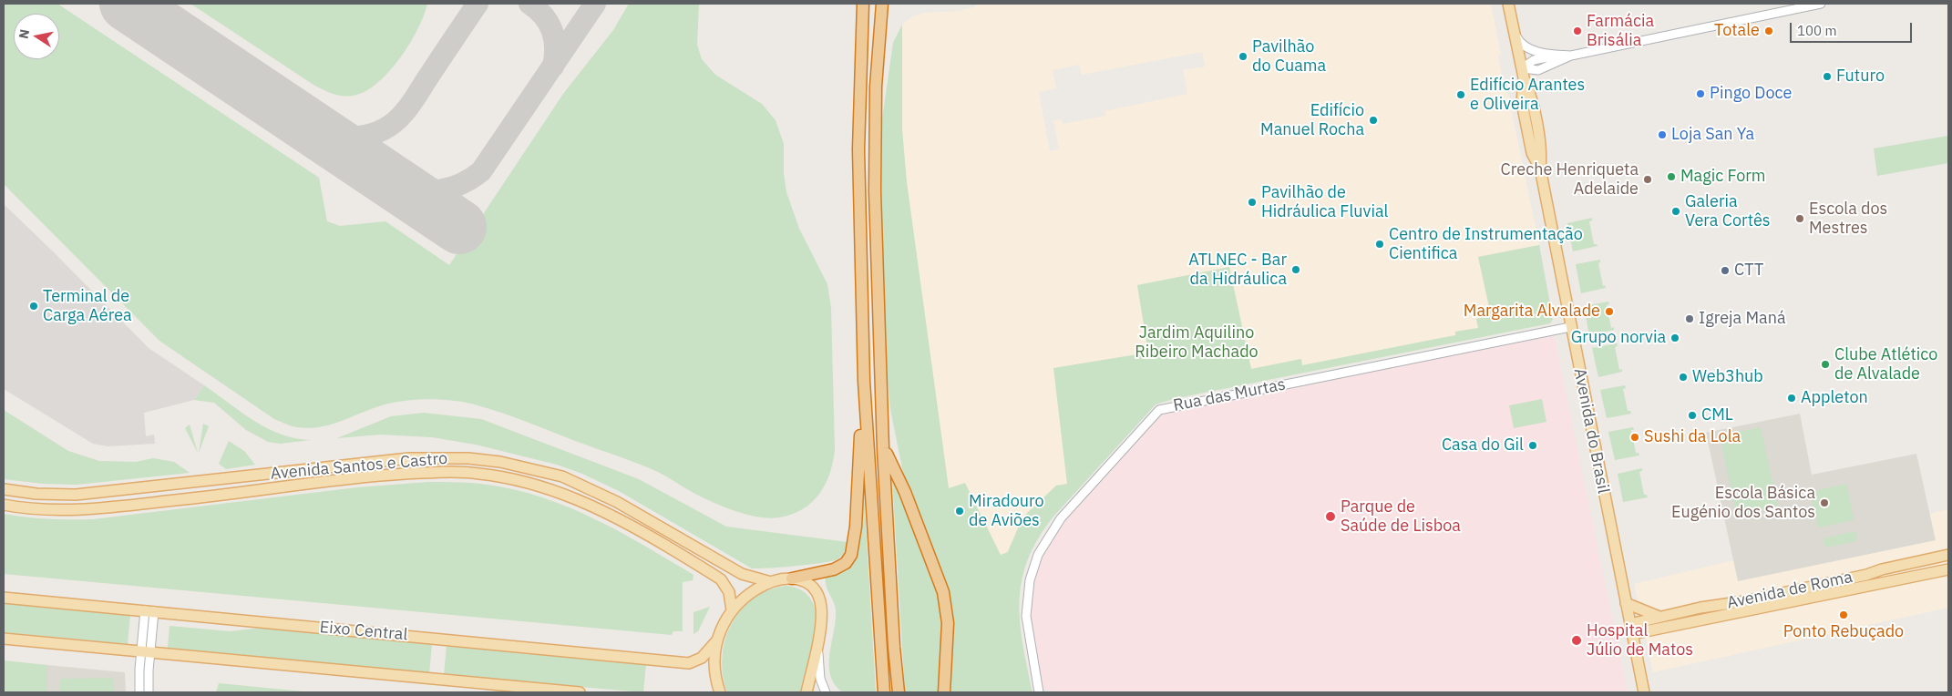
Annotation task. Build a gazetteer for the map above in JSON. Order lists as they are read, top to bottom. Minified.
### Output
{"streets":{"main road":["Avenida do Brasil","Avenida Santos e Castro","Avenida de Roma","Eixo Central"],"street":["Rua das Murtas"]},"crossings":[["Rua das Murtas","Avenida do Brasil"],["Avenida do Brasil","Avenida de Roma"]],"parks":["Jardim Aquilino Ribeiro Machado"],"places":["Farmácia Brisália","Totale","Pavilhão do Cuama","Futuro","Pingo Doce","Edifício Arantes e Oliveira","Edifício Manuel Rocha","Loja San Ya","Magic Form","Creche Henriqueta Adelaide","Pavilhão de Hidráulica Fluvial","Galeria Vera Cortês","Escola dos Mestres","Centro de Instrumentação Cientifica","ATLNEC - Bar da Hidráulica","CTT","Terminal de Carga Aérea","Margarita Alvalade","Igreja Maná","Grupo norvia","Clube Atlético de Alvalade","Web3hub","Appleton","CML","Sushi da Lola","Casa do Gil","Escola Básica Eugénio dos Santos","Miradouro de Aviões","Parque de Saúde de Lisboa","Ponto Rebuçado","Hospital Júlio de Matos"],"scale_bar":"100 m","north":"left"}
